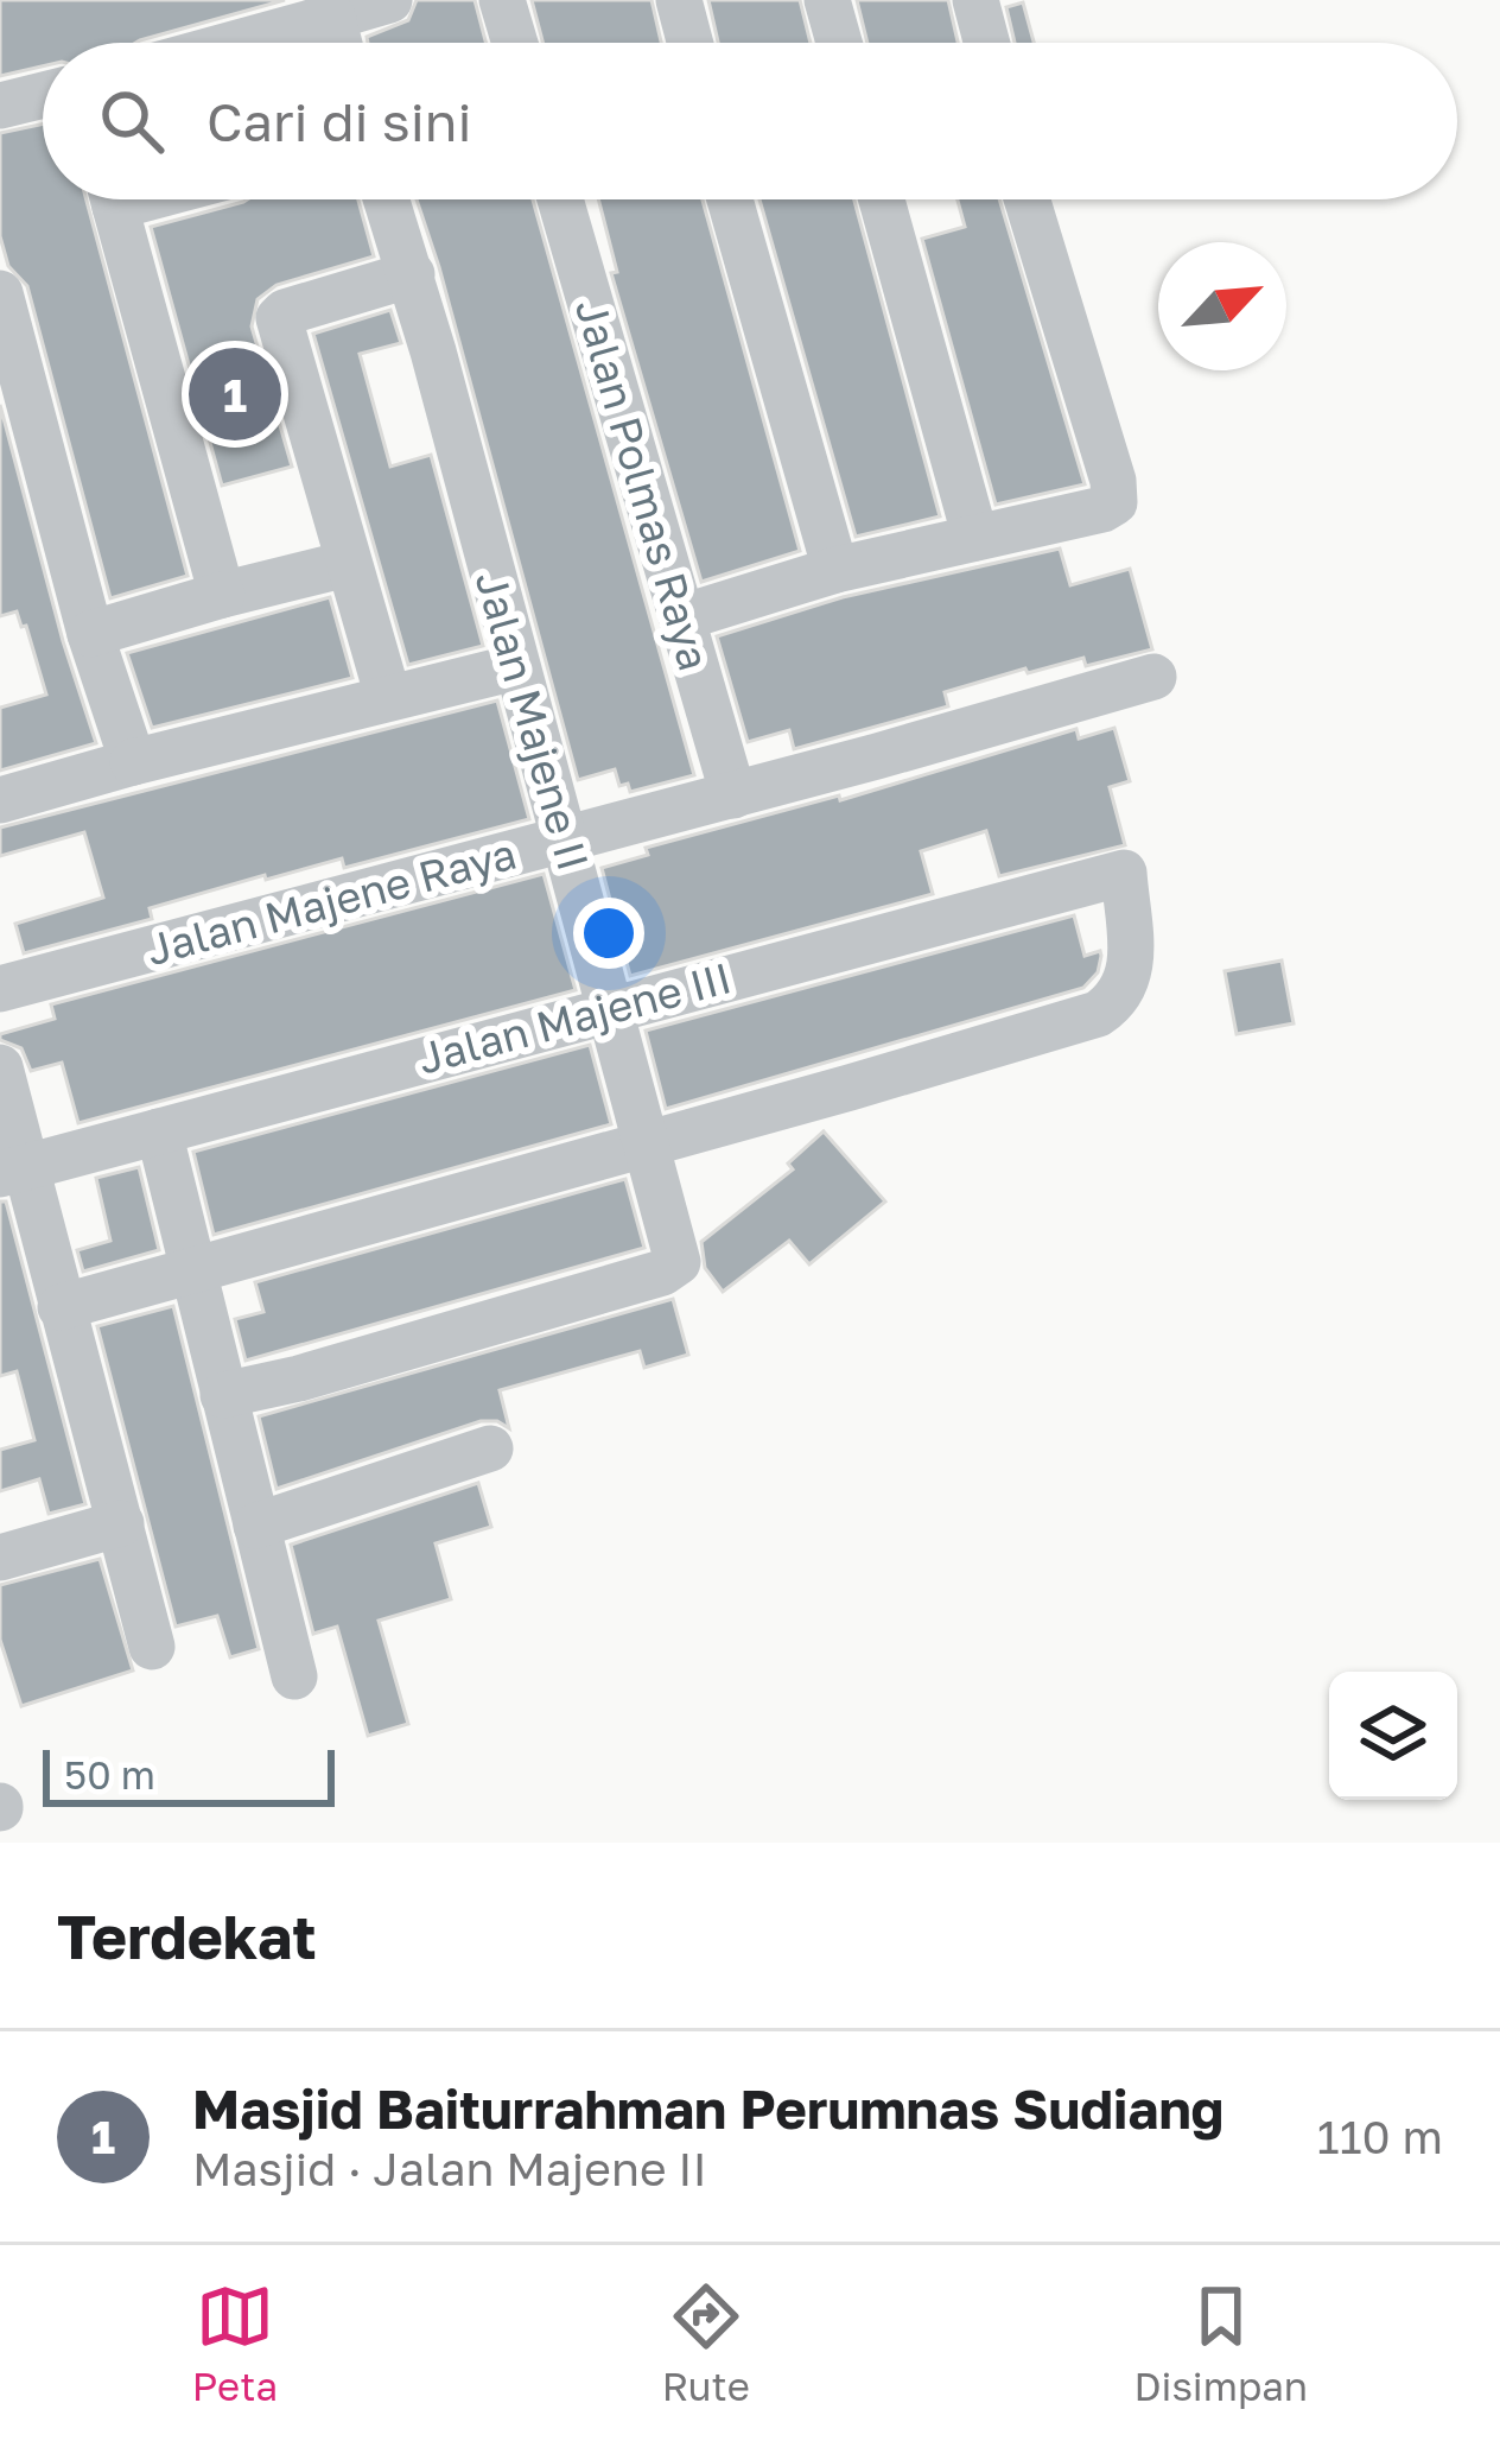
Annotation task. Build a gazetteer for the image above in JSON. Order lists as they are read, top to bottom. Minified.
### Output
{"streets":{"street":["Jalan Polmas Raya","Jalan Majene II","Jalan Majene Raya","Jalan Majene III"]},"crossings":[["Jalan Polmas Raya","Jalan Majene Raya"],["Jalan Majene II","Jalan Majene Raya"],["Jalan Majene II","Jalan Majene III"]],"scale_bar":"50 m","north":"top right","page":{"search":"Cari di sini","pins":"1","scale":"50 m","heading":"Terdekat","list":[{"mark":"1","name":"Masjid Baiturrahman Perumnas Sudiang","note":"Masjid · Jalan Majene II","value":"110 m"}],"nav":["Peta","Rute","Disimpan"]}}
